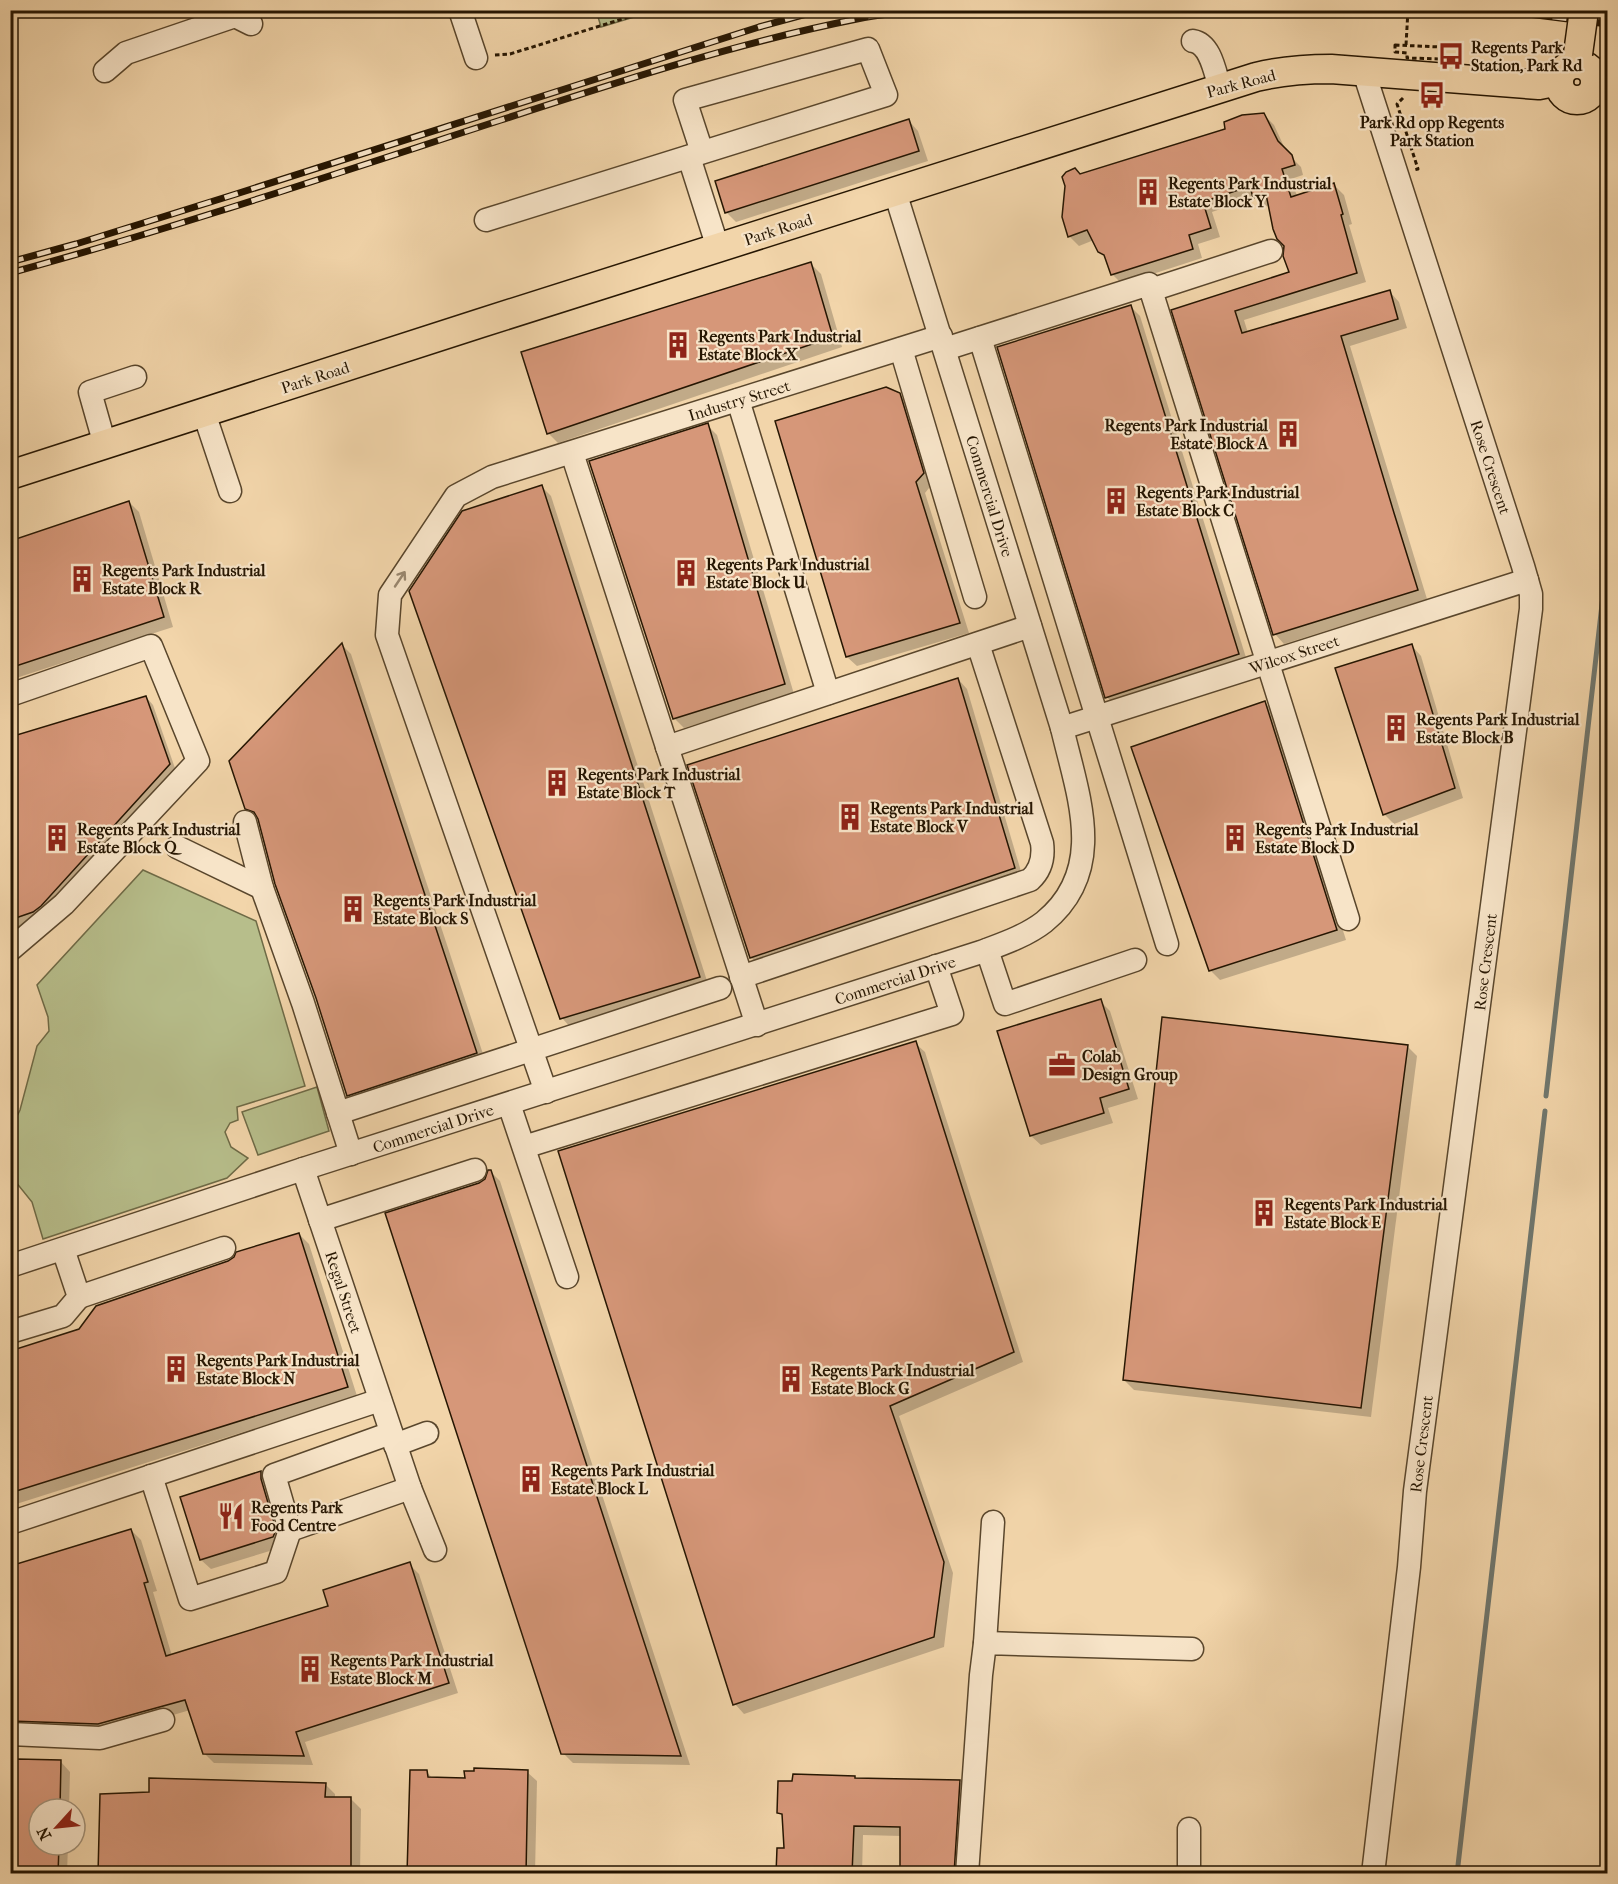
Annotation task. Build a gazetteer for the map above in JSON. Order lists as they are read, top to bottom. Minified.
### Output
{"streets":{"main road":["Park Road"],"street":["Industry Street","Rose Crescent","Commercial Drive","Wilcox Street","Regal Street"]},"crossings":[["Park Road","Rose Crescent"],["Park Road","Commercial Drive"],["Industry Street","Commercial Drive"],["Rose Crescent","Wilcox Street"],["Commercial Drive","Wilcox Street"],["Commercial Drive","Regal Street"]],"places":{"bus stop":["Regents Park Station, Park Rd","Park Rd opp Regents Park Station"],"building":["Regents Park Industrial Estate Block Y","Regents Park Industrial Estate Block X","Regents Park Industrial Estate Block A","Regents Park Industrial Estate Block C","Regents Park Industrial Estate Block U","Regents Park Industrial Estate Block R","Regents Park Industrial Estate Block B","Regents Park Industrial Estate Block T","Regents Park Industrial Estate Block V","Regents Park Industrial Estate Block Q","Regents Park Industrial Estate Block D","Regents Park Industrial Estate Block S","Regents Park Industrial Estate Block E","Regents Park Industrial Estate Block N","Regents Park Industrial Estate Block G","Regents Park Industrial Estate Block L","Regents Park Industrial Estate Block M"],"office":["Colab Design Group"],"restaurant":["Regents Park Food Centre"]},"north":"bottom left"}
